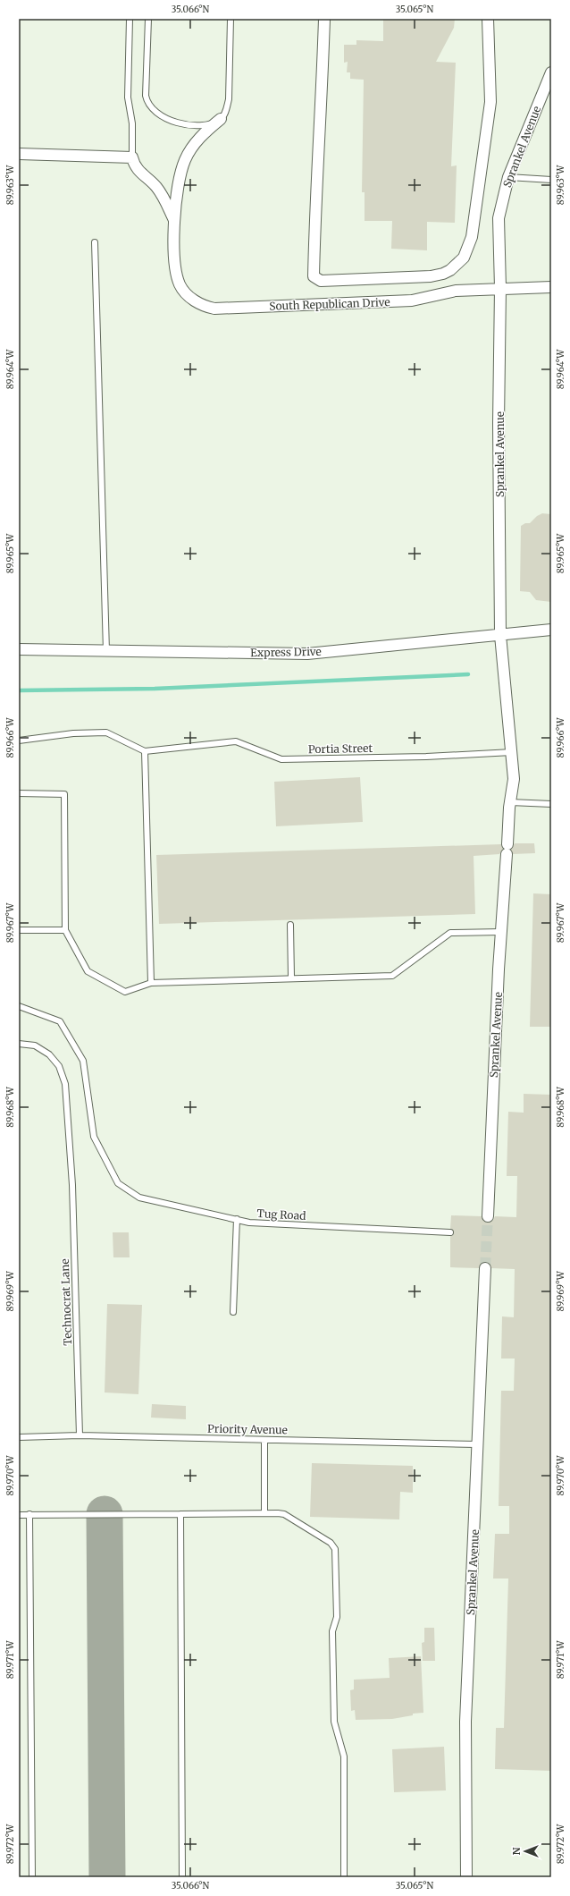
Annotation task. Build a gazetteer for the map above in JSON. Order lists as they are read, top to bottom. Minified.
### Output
{"streets":{"street":["Sprankel Avenue","South Republican Drive","Express Drive"],"lane":["Portia Street","Tug Road","Technocrat Lane","Priority Avenue"]},"crossings":[["Sprankel Avenue","South Republican Drive"],["Sprankel Avenue","Express Drive"],["Sprankel Avenue","Portia Street"],["Sprankel Avenue","Priority Avenue"],["Technocrat Lane","Priority Avenue"]],"north":"left","coordinates":["35.066°N","35.065°N","89.963°W","89.964°W","89.965°W","89.966°W","89.967°W","89.968°W","89.969°W","89.970°W","89.971°W","89.972°W"]}
